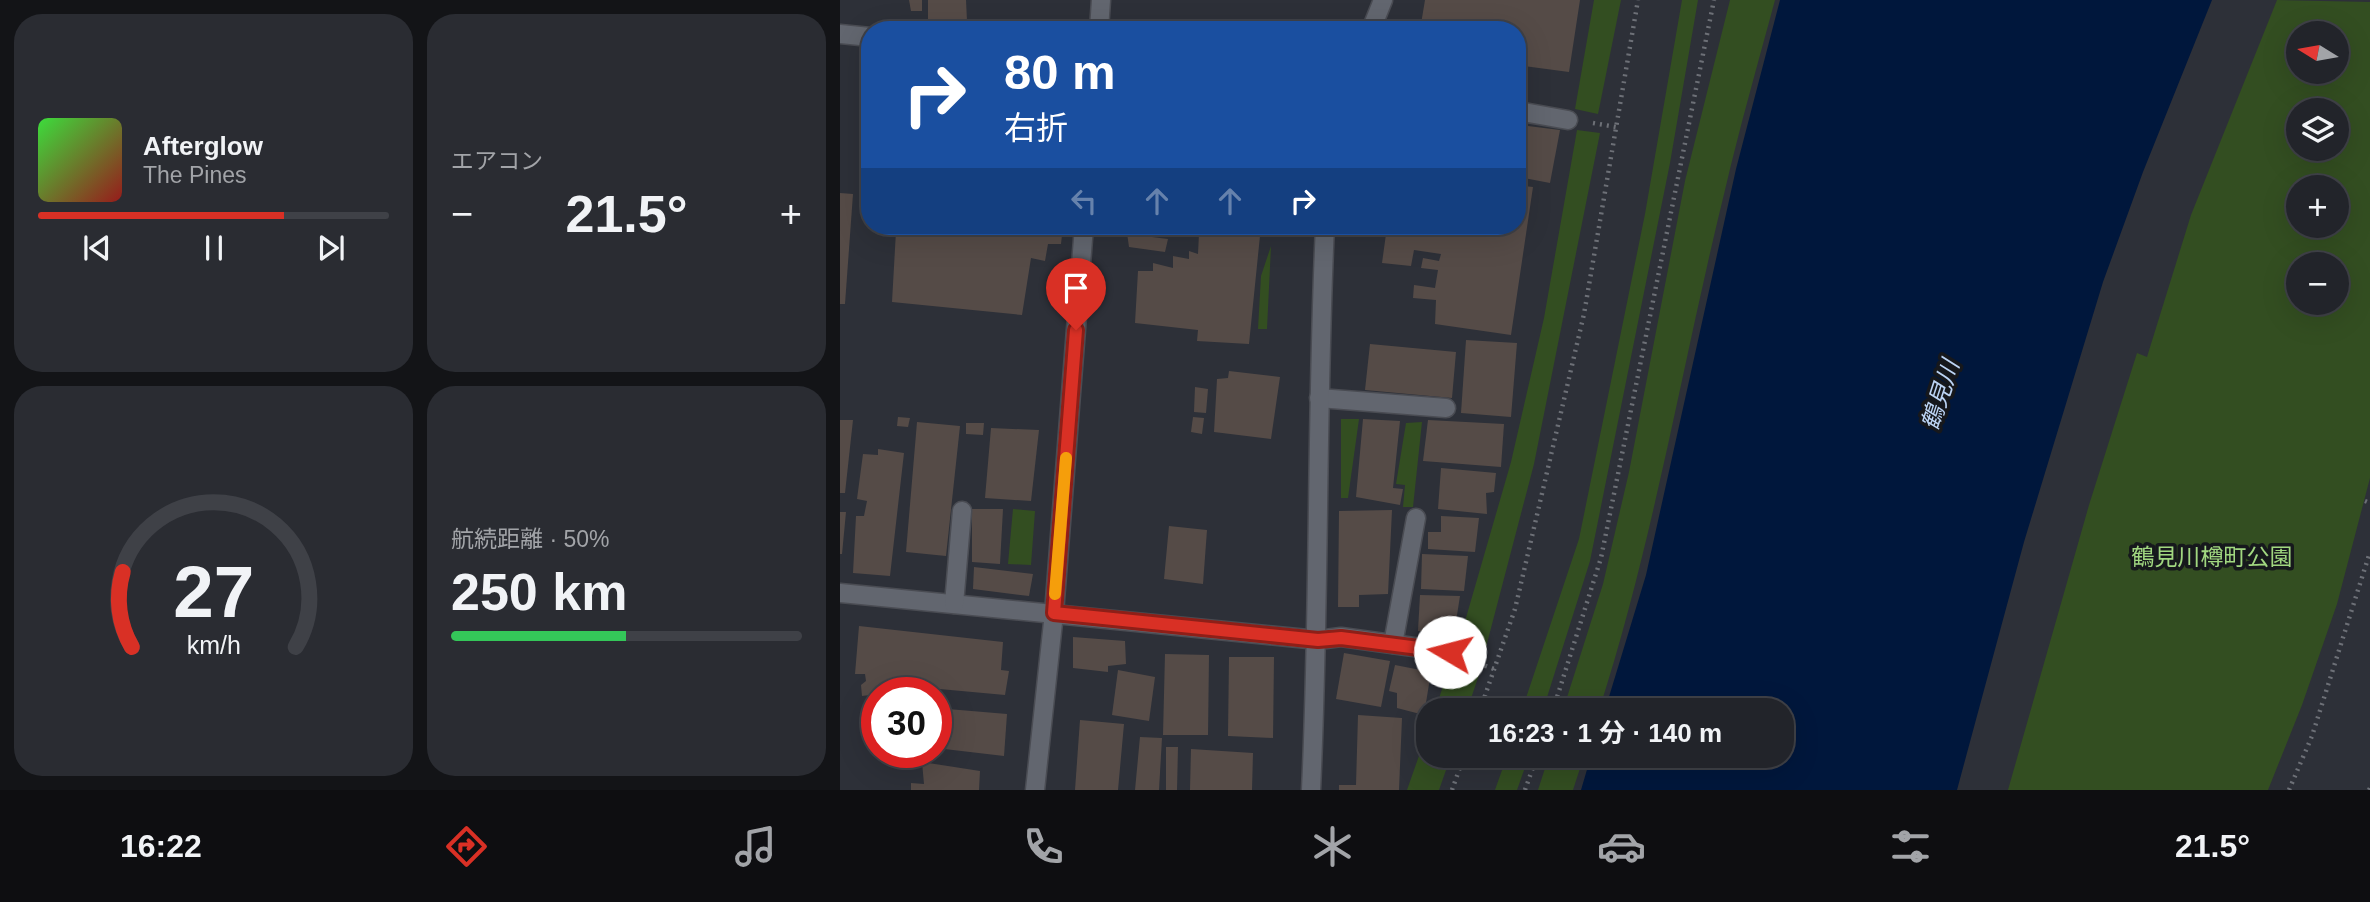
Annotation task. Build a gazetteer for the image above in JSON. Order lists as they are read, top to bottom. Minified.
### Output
{"water":["鶴見川"],"parks":["鶴見川樽町公園"],"north":"left","page":{"tile":["エアコン",["航続距離 · 50%","250 km"]],"map_buttons":["+","−"],"turn":["80 m","右折"],"song":["Afterglow","The Pines"],"heat":["−","21.5°","+"],"limit":"30","trip":"16:23 · 1 分 · 140 m","tabs":["16:22","21.5°"],"gauge":["27","km/h"]}}
